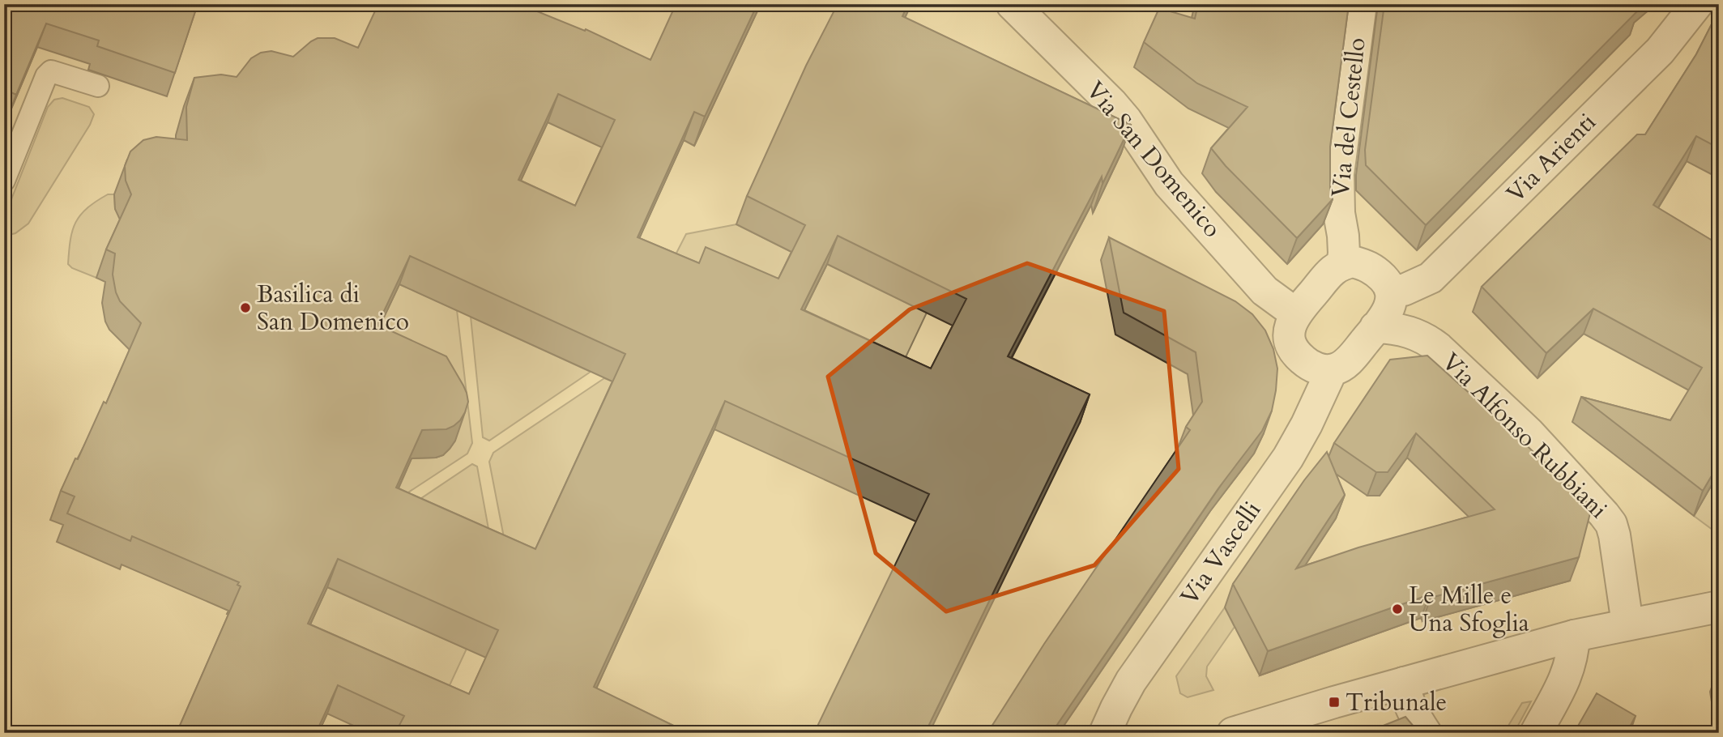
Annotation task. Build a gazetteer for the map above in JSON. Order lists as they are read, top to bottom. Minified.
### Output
{"streets":{"street":["Via del Cestello","Via Arienti","Via San Domenico","Via Alfonso Rubbiani","Via Vascelli"]},"crossings":[["Via del Cestello","Via Arienti"],["Via del Cestello","Via San Domenico"],["Via del Cestello","Via Alfonso Rubbiani"],["Via del Cestello","Via Vascelli"],["Via Arienti","Via San Domenico"],["Via Arienti","Via Alfonso Rubbiani"],["Via Arienti","Via Vascelli"],["Via San Domenico","Via Alfonso Rubbiani"],["Via San Domenico","Via Vascelli"],["Via Alfonso Rubbiani","Via Vascelli"]],"places":{"other":["Basilica di San Domenico","Le Mille e Una Sfoglia"],"transit":["Tribunale"]}}
